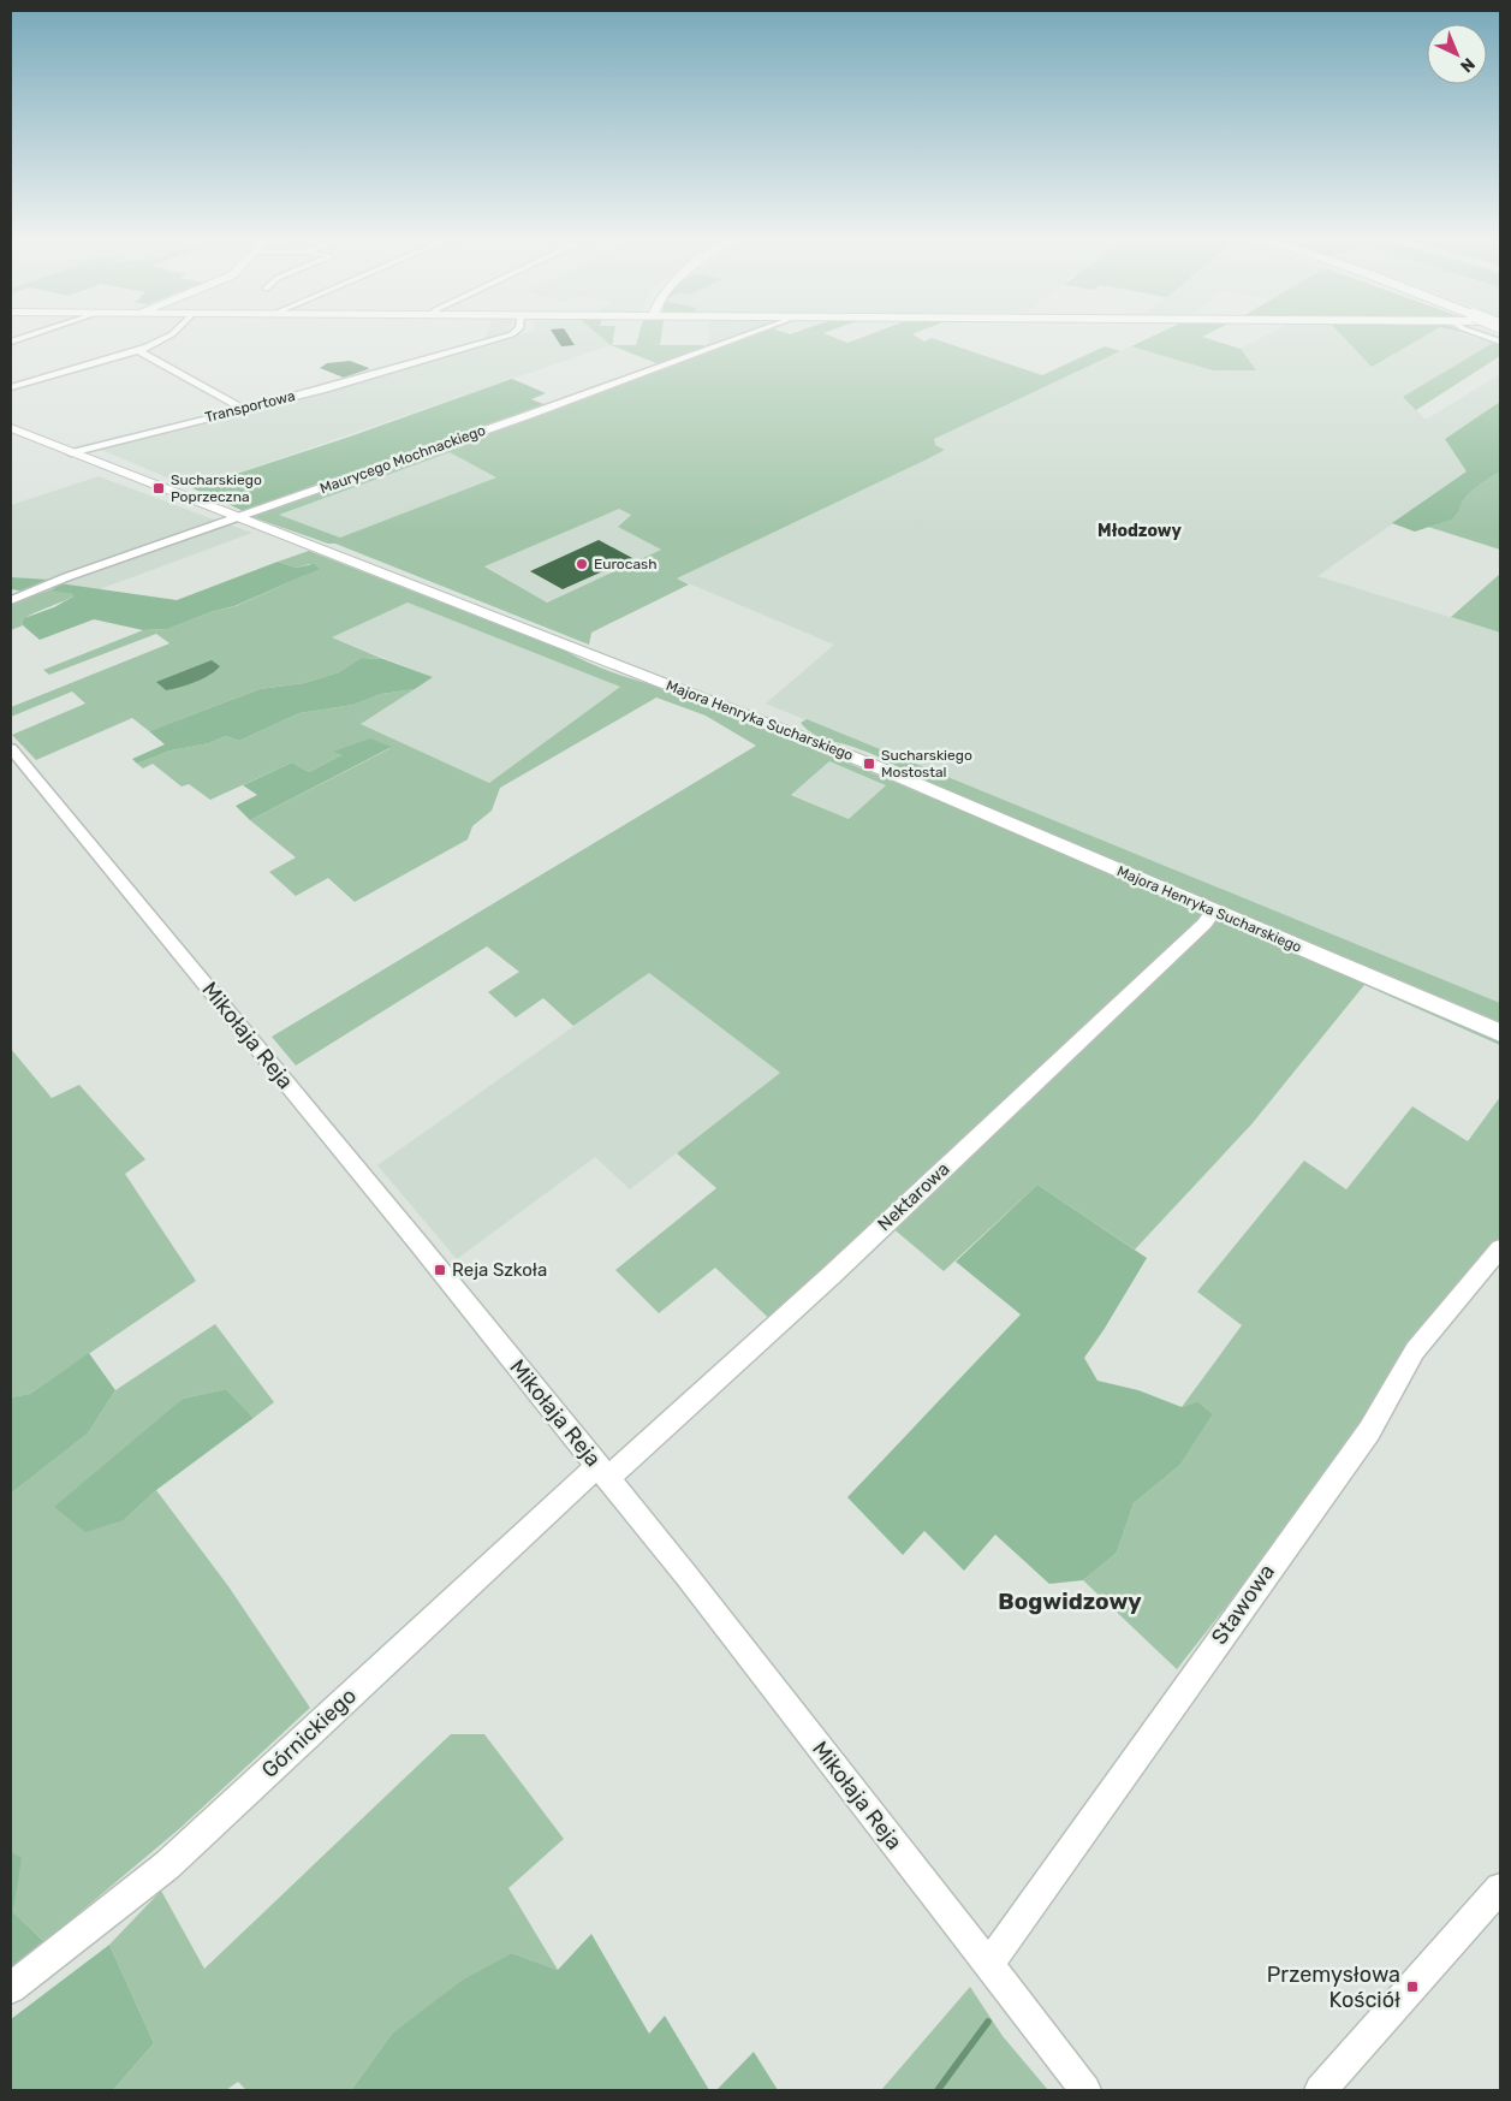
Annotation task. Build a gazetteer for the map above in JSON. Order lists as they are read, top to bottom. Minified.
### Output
{"streets":{"street":["Transportowa","Maurycego Mochnackiego","Majora Henryka Sucharskiego","Mikołaja Reja","Nektarowa","Stawowa","Górnickiego"]},"crossings":[["Transportowa","Majora Henryka Sucharskiego"],["Maurycego Mochnackiego","Majora Henryka Sucharskiego"],["Majora Henryka Sucharskiego","Nektarowa"],["Mikołaja Reja","Nektarowa"],["Mikołaja Reja","Stawowa"],["Mikołaja Reja","Górnickiego"],["Nektarowa","Górnickiego"]],"districts":["Młodzowy","Bogwidzowy"],"places":{"transit":["Sucharskiego Poprzeczna","Sucharskiego Mostostal","Reja Szkoła","Przemysłowa Kościół"],"other":["Eurocash"]},"north":"bottom right"}
